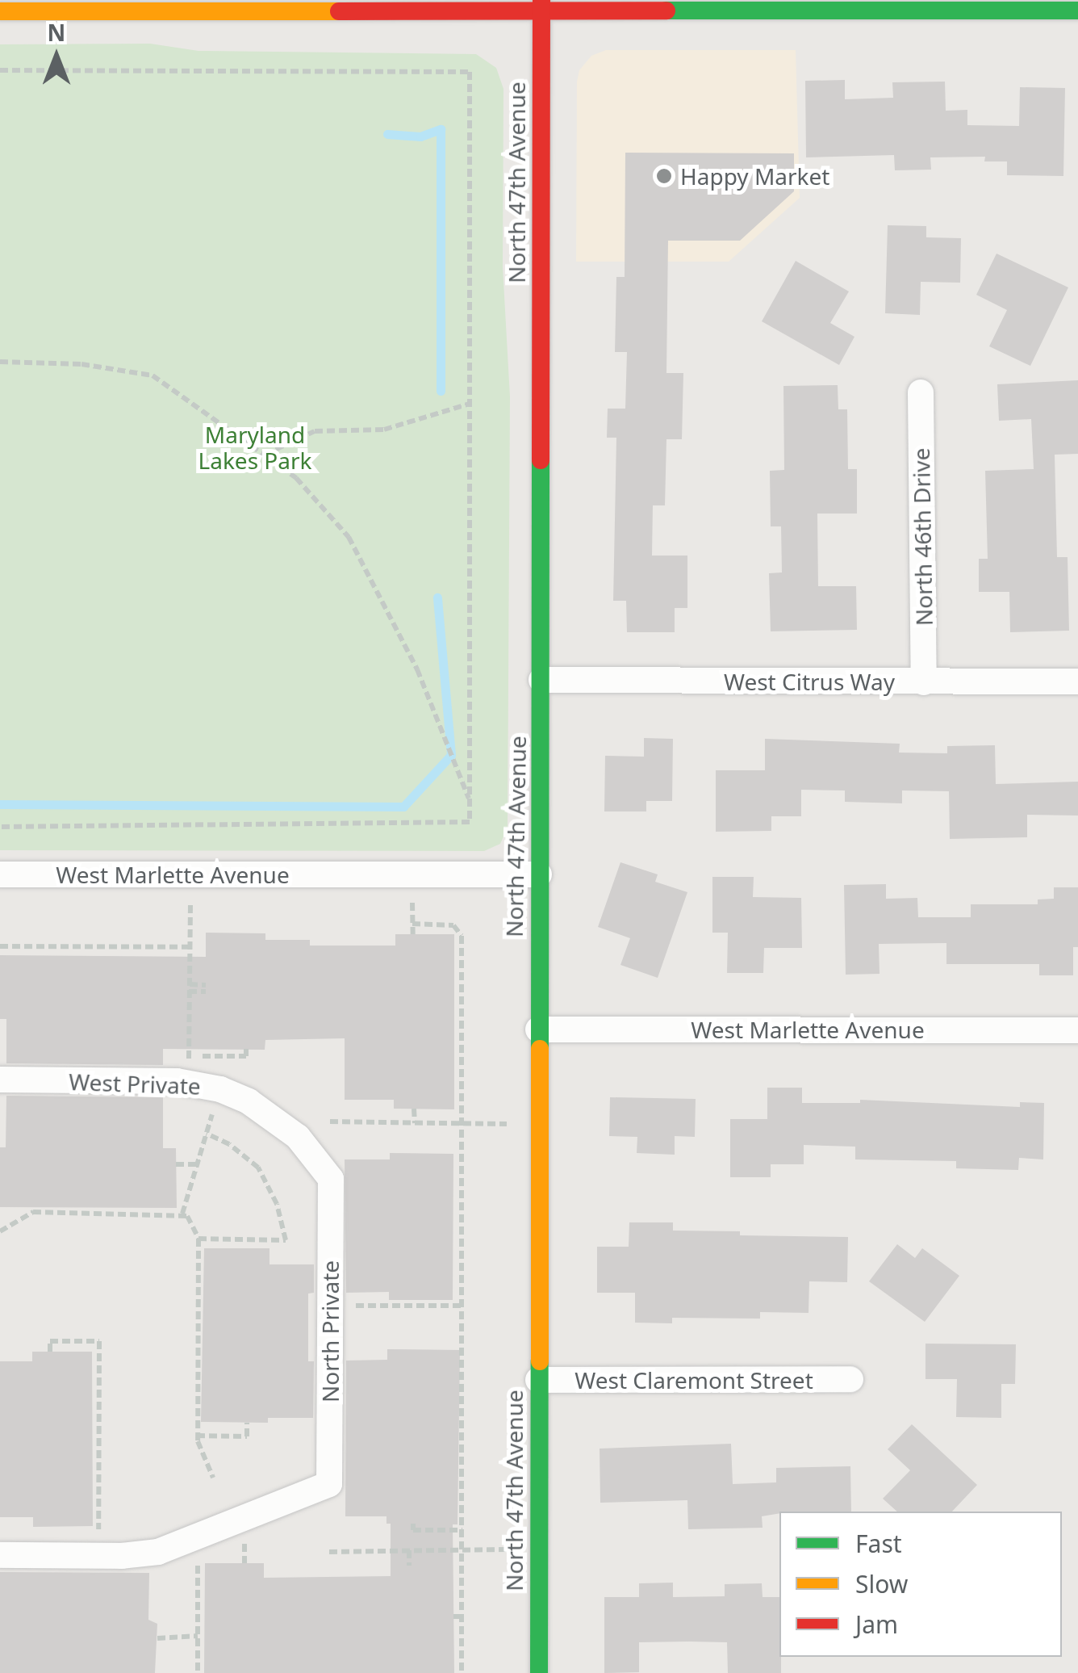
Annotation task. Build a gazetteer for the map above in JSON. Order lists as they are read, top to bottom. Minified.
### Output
{"streets":{"street":["North 47th Avenue","North 46th Drive","West Citrus Way","West Marlette Avenue","West Private","North Private","West Claremont Street"]},"crossings":[["North 47th Avenue","West Citrus Way"],["North 47th Avenue","West Marlette Avenue"],["North 47th Avenue","West Claremont Street"],["North 46th Drive","West Citrus Way"],["West Private","North Private"]],"parks":["Maryland Lakes Park"],"places":["Happy Market"],"legend":["Fast","Slow","Jam"],"north":"top"}
